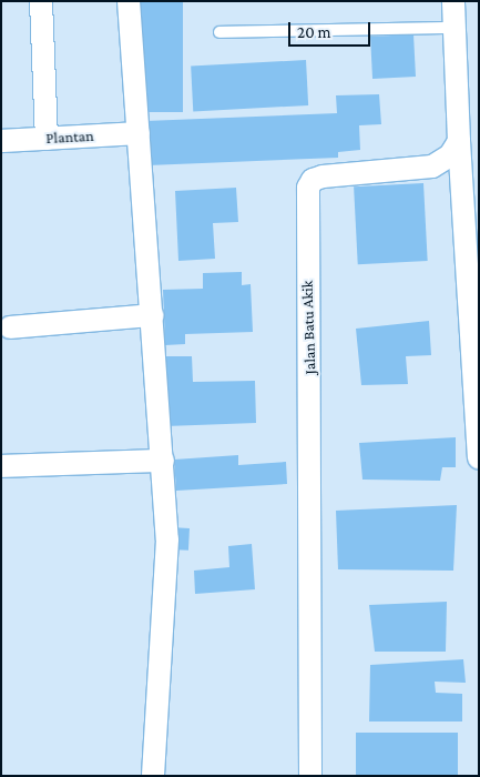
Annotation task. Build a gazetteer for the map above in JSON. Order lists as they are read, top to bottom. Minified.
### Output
{"streets":{"street":["Plantan","Jalan Batu Akik"]},"scale_bar":"20 m"}
